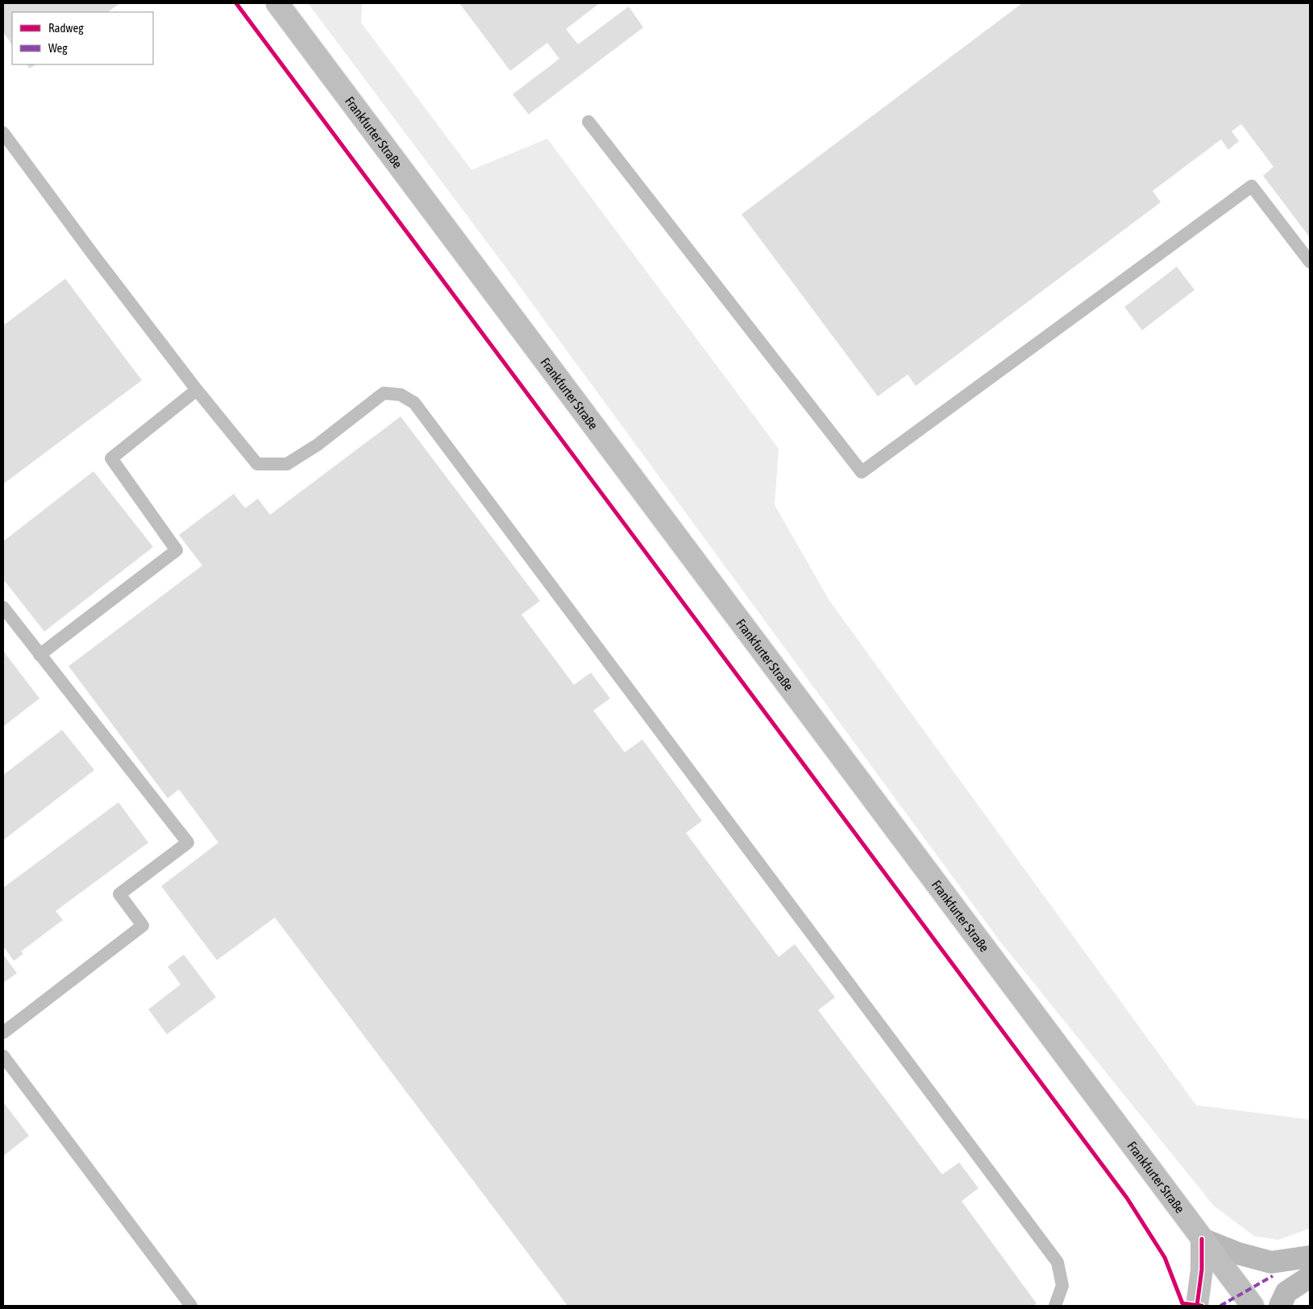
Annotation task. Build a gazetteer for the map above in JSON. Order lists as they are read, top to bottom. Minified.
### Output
{"streets":{"main road":["Frankfurter Straße"]},"legend":["Radweg","Weg"]}
